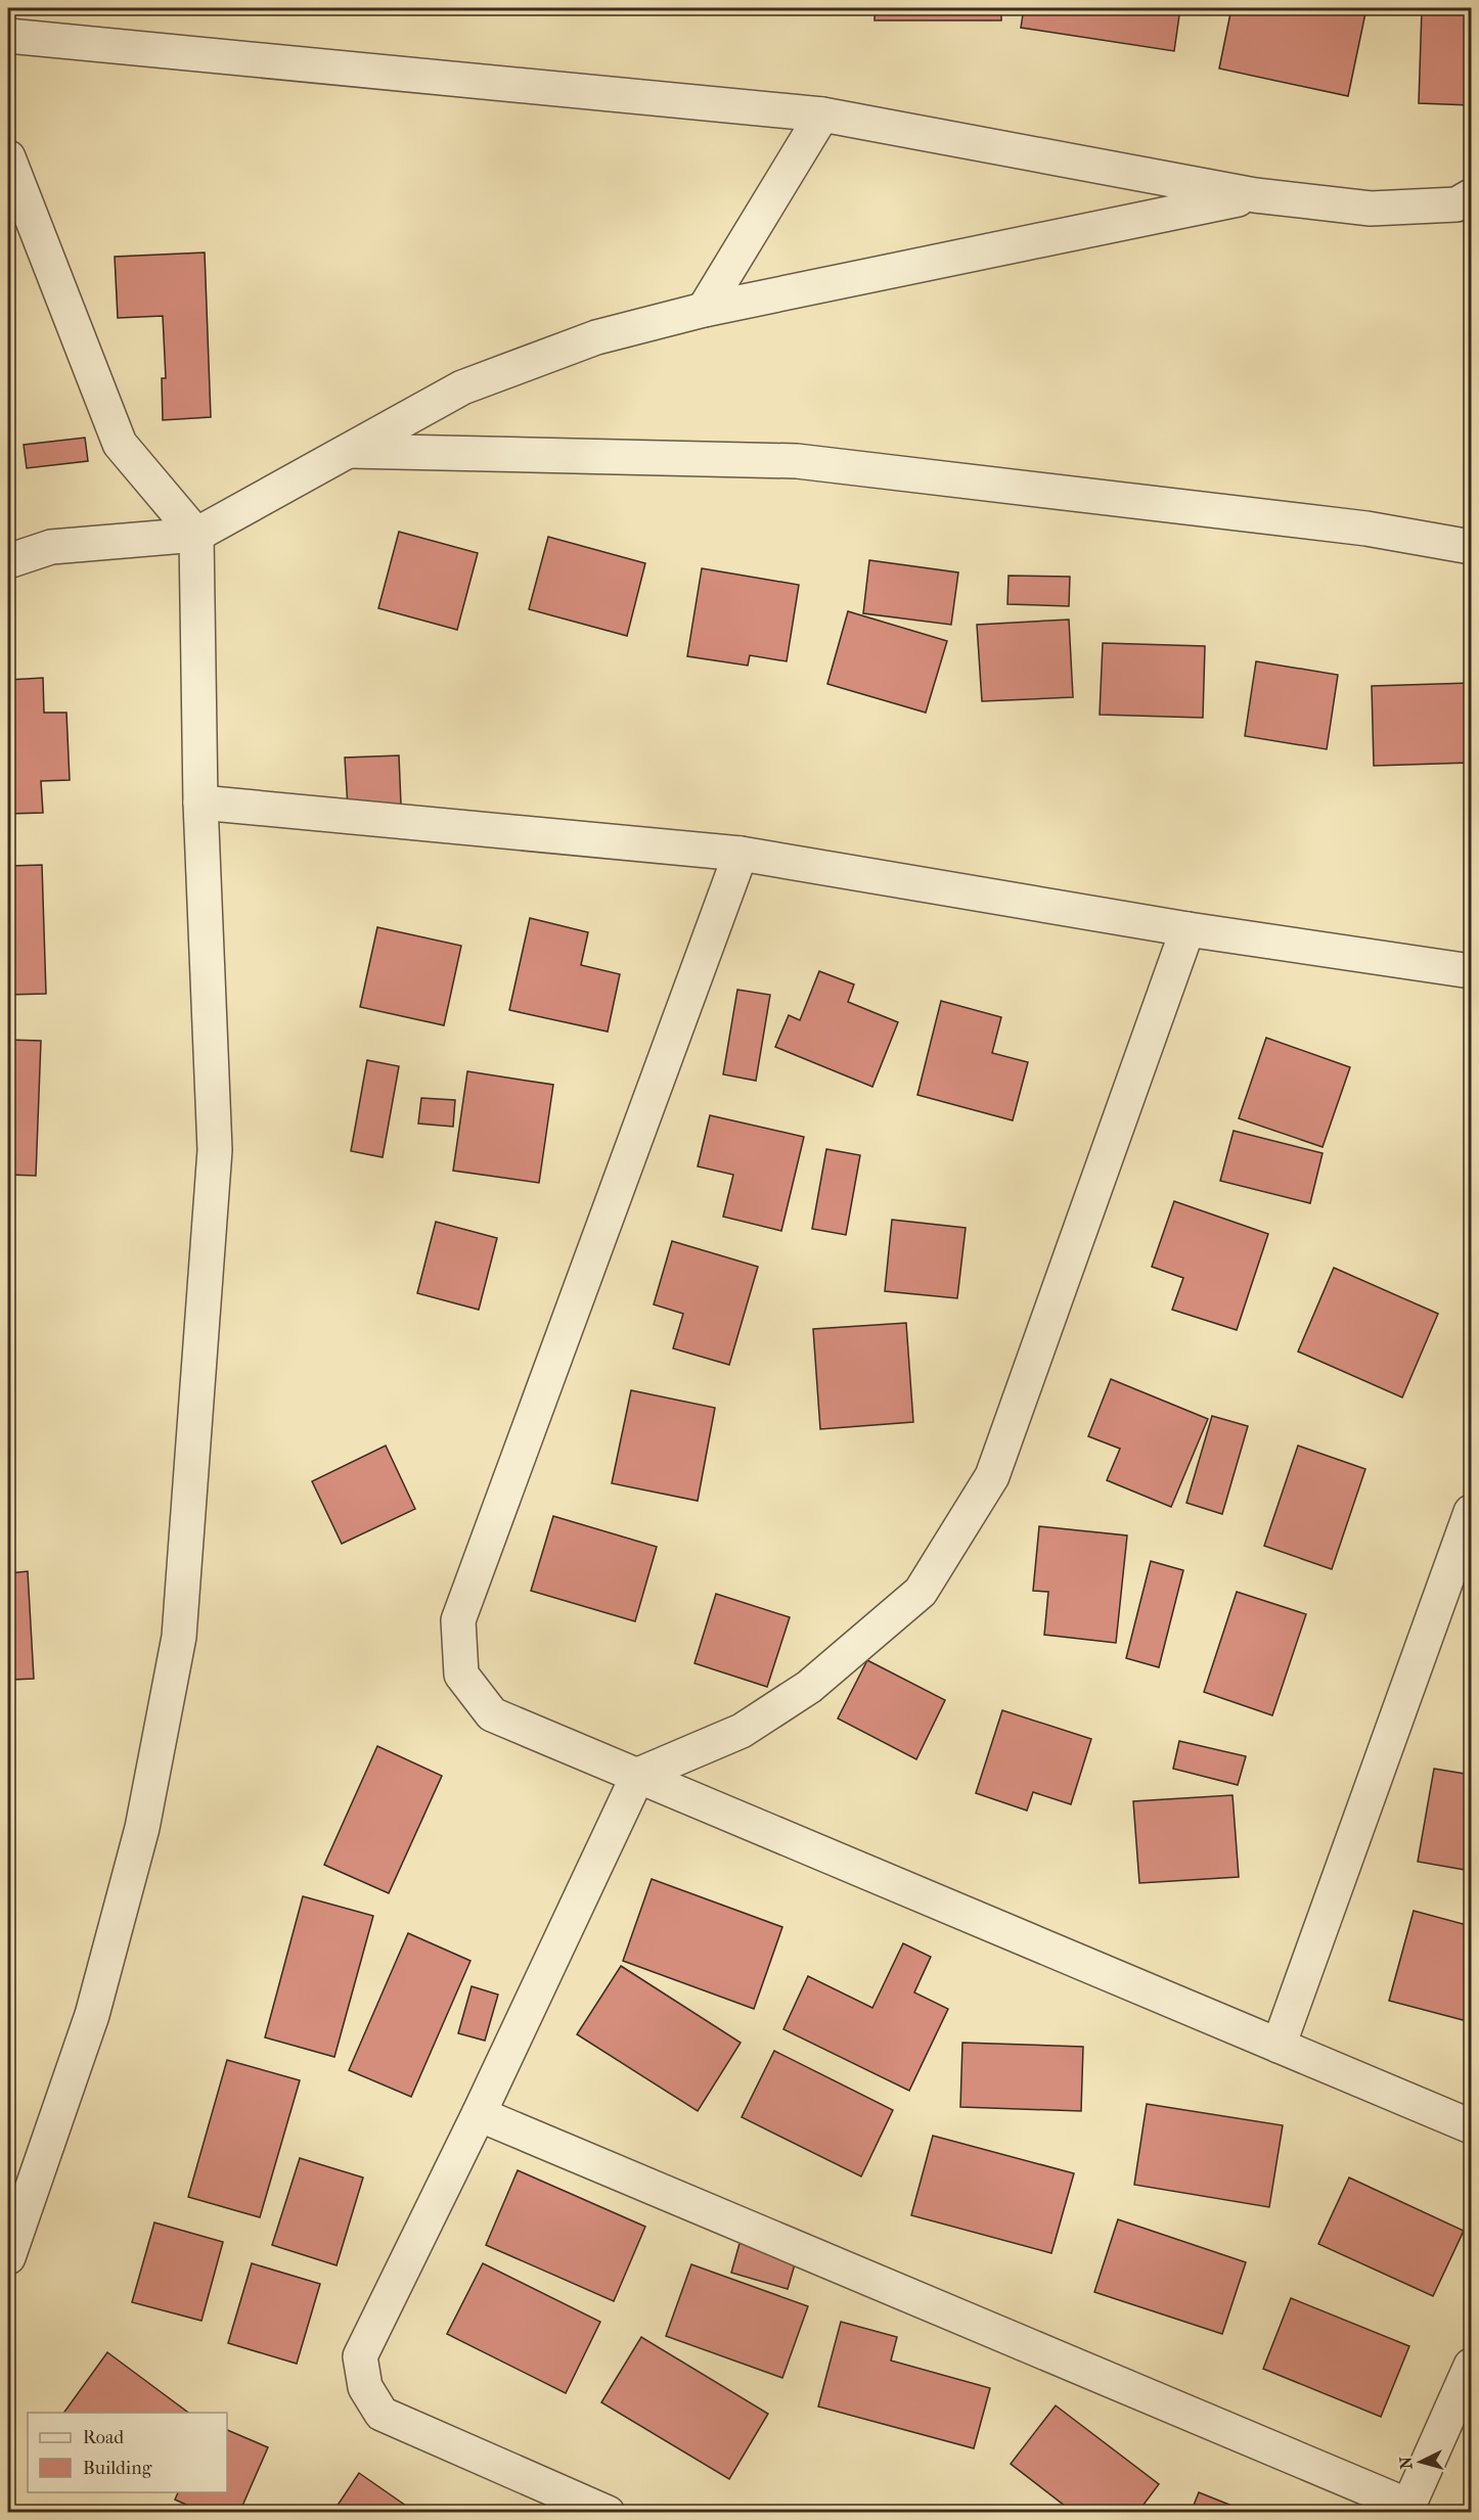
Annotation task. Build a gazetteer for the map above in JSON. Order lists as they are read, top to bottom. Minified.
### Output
{"legend":["Road","Building"],"north":"left"}
